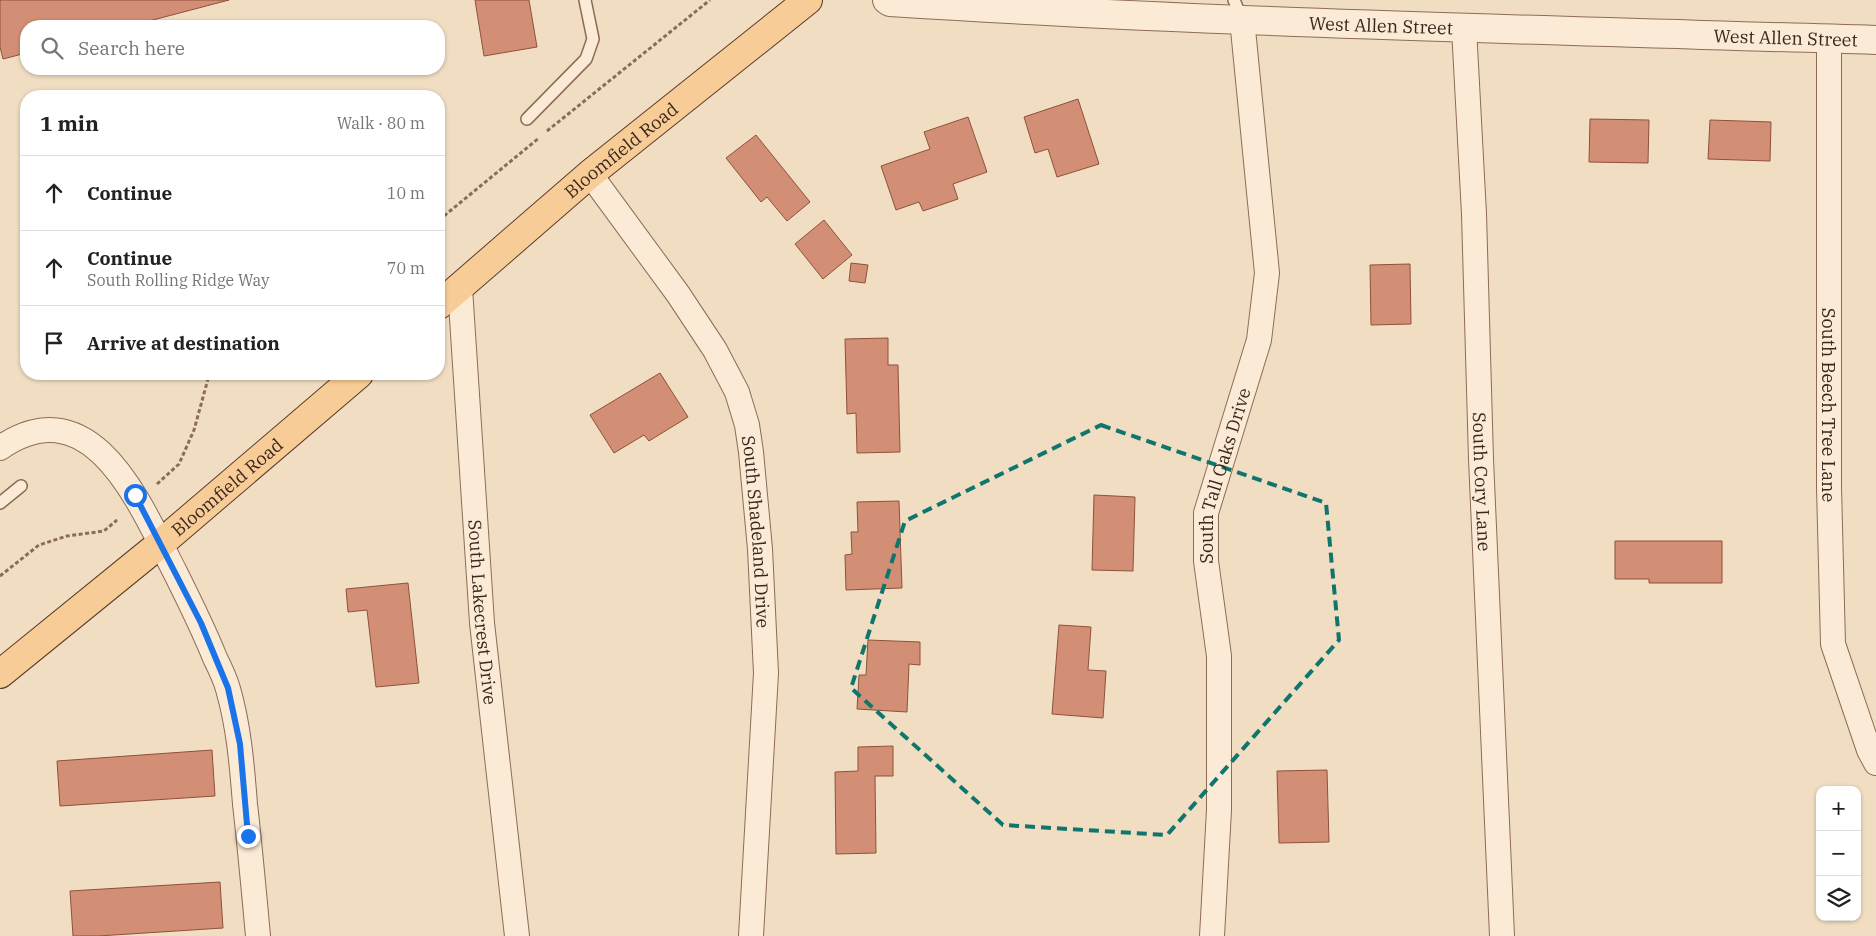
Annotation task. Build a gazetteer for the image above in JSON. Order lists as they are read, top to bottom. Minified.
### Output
{"streets":{"main road":["Bloomfield Road"],"street":["West Allen Street","South Beech Tree Lane","South Tall Oaks Drive","South Cory Lane","South Shadeland Drive","South Lakecrest Drive"]},"crossings":[["West Allen Street","South Beech Tree Lane"],["West Allen Street","South Tall Oaks Drive"],["West Allen Street","South Cory Lane"],["Bloomfield Road","South Shadeland Drive"],["Bloomfield Road","South Lakecrest Drive"]],"page":{"search":"Search here","heading":["1 min","Walk · 80 m"],"list":[["Continue","10 m"],["Continue","South Rolling Ridge Way","70 m"],"Arrive at destination"],"map_buttons":["+","−"]}}
